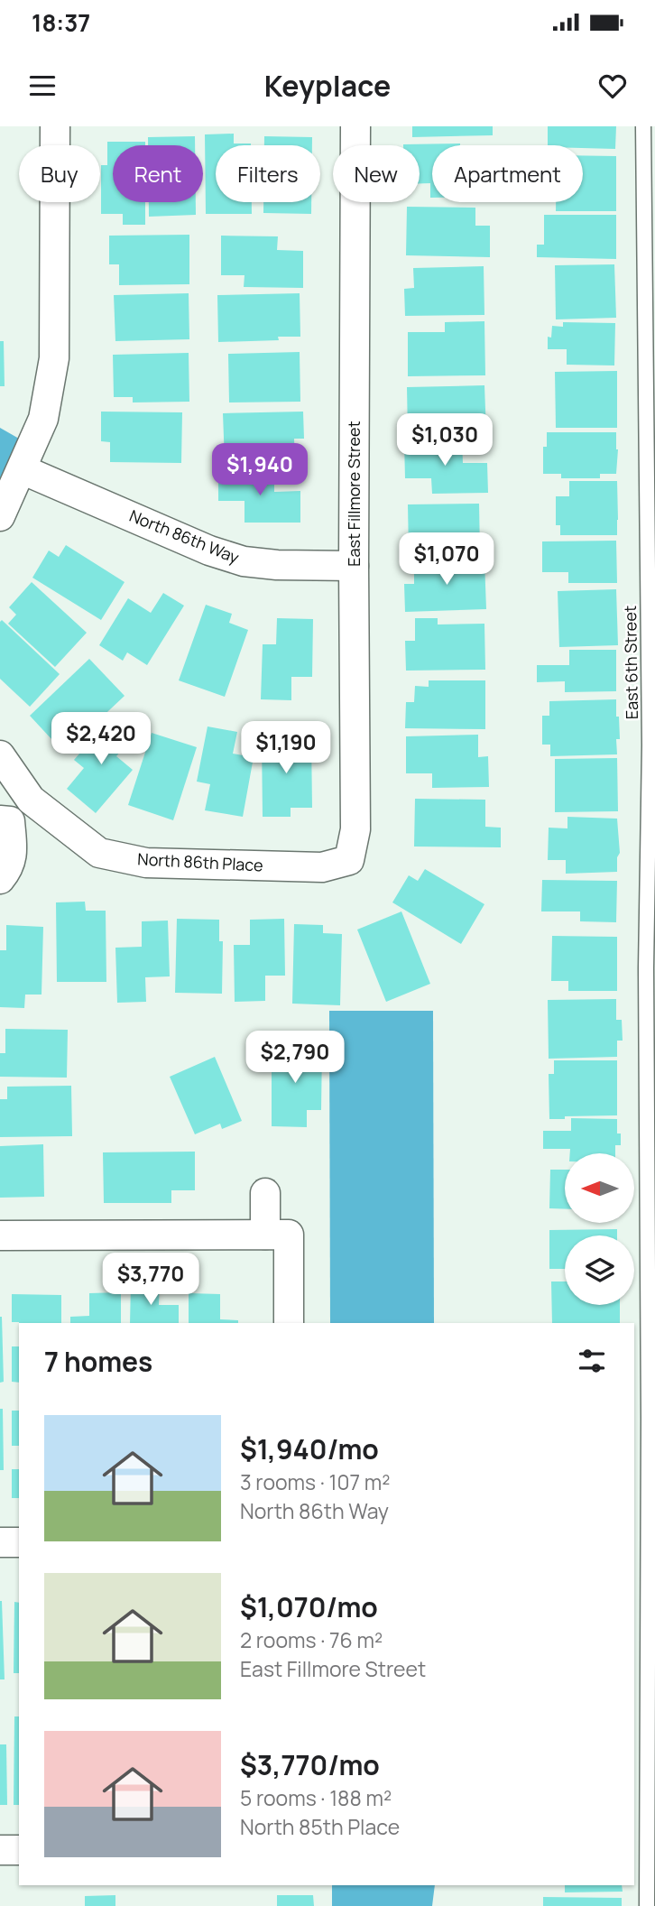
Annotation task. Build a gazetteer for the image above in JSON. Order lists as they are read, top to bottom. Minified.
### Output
{"streets":{"street":["East Fillmore Street","North 86th Way","North 86th Place"],"lane":["East 6th Street"]},"crossings":[["East Fillmore Street","North 86th Way"],["East Fillmore Street","North 86th Place"]],"north":"left","page":{"status":"18:37","header":"Keyplace","chip":["Buy","Rent","Filters","New","Apartment"],"price":["$1,030","$1,940","$1,070","$2,420","$1,190","$2,790","$3,770"],"heading":"7 homes","list":[{"name":"$1,940/mo","note":"3 rooms · 107 m² · North 86th Way"},{"name":"$1,070/mo","note":"2 rooms · 76 m² · East Fillmore Street"},{"name":"$3,770/mo","note":"5 rooms · 188 m² · North 85th Place"}]}}
